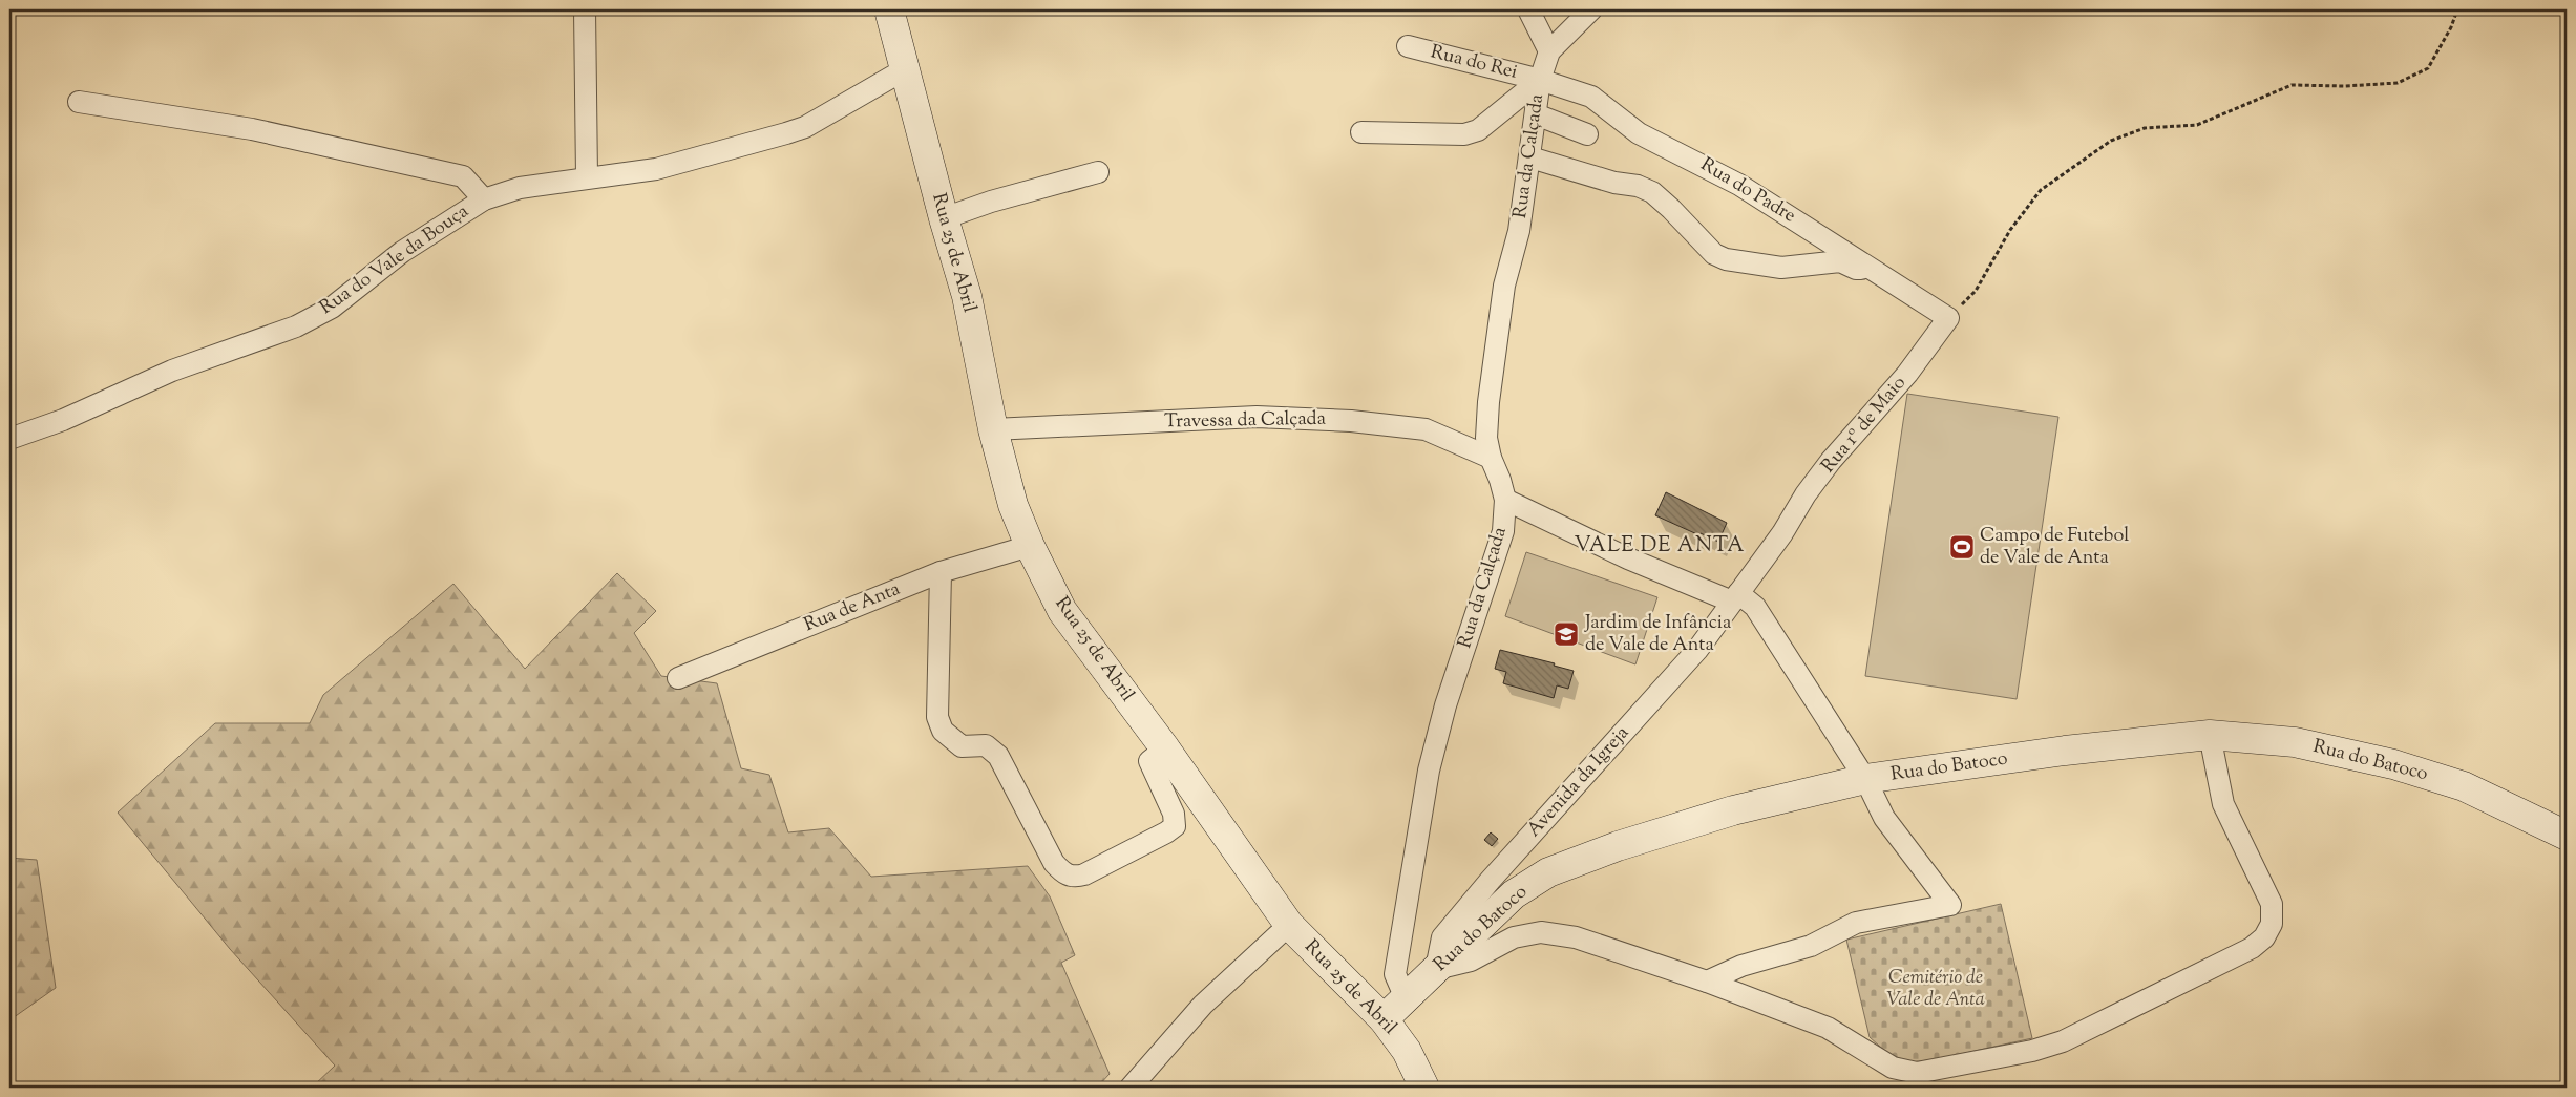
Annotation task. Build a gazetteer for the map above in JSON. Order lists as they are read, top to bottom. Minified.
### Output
{"streets":{"street":["Rua do Rei","Rua da Calçada","Rua do Padre","Rua 25 de Abril","Rua do Vale da Bouça","Travessa da Calçada","Rua 1º de Maio","Rua de Anta","Rua do Batoco","Avenida da Igreja"]},"crossings":[["Rua do Rei","Rua da Calçada"],["Rua do Rei","Rua do Padre"],["Rua da Calçada","Rua do Padre"],["Rua da Calçada","Travessa da Calçada"],["Rua da Calçada","Rua do Batoco"],["Rua do Padre","Rua 1º de Maio"],["Rua 25 de Abril","Rua do Vale da Bouça"],["Rua 25 de Abril","Travessa da Calçada"],["Rua 25 de Abril","Rua de Anta"],["Rua 25 de Abril","Rua do Batoco"],["Rua 1º de Maio","Avenida da Igreja"],["Rua do Batoco","Avenida da Igreja"]],"districts":["VALE DE ANTA"],"parks":["Cemitério de Vale de Anta"],"places":{"sports":["Campo de Futebol de Vale de Anta"],"school or university":["Jardim de Infância de Vale de Anta"]}}
